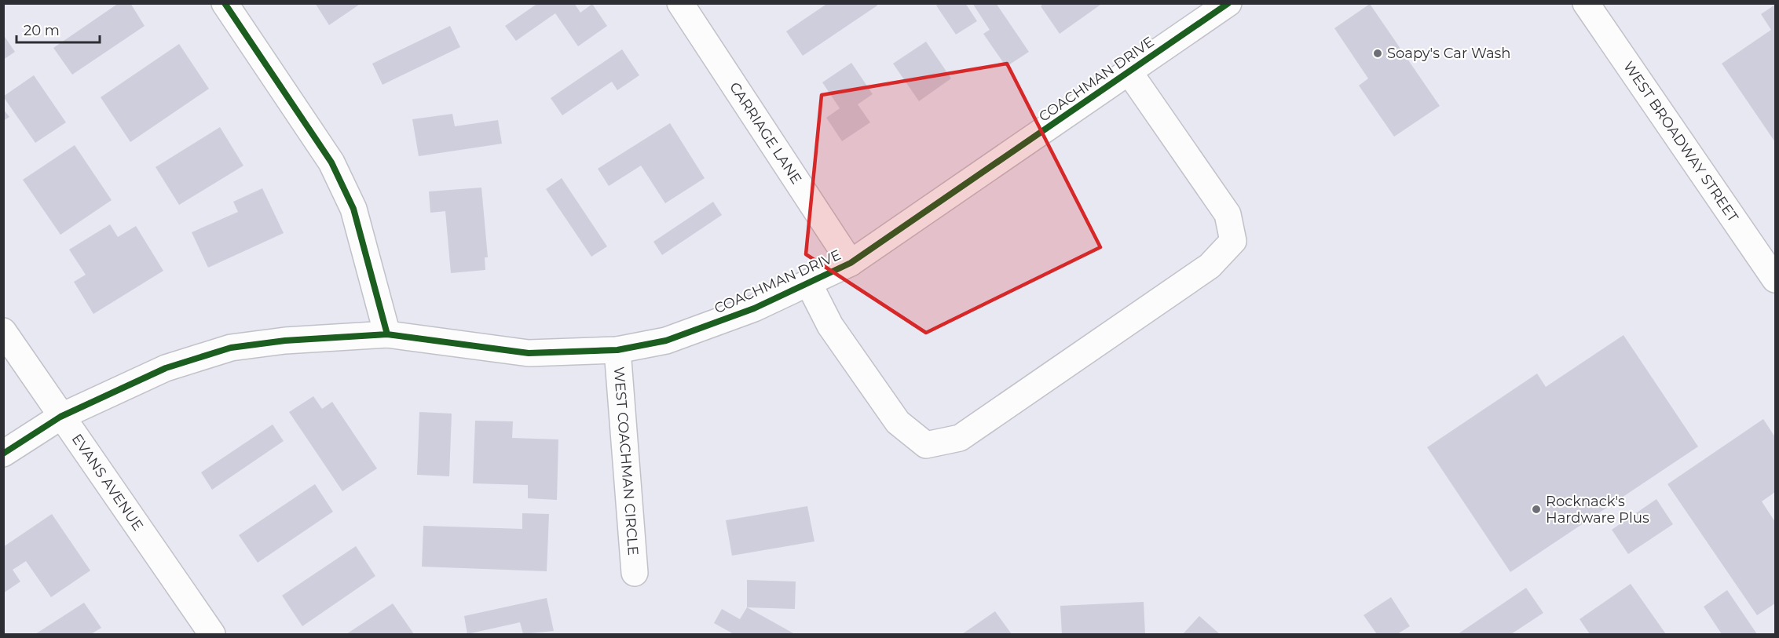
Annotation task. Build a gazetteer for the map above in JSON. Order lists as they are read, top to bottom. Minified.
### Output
{"streets":{"street":["COACHMAN DRIVE","CARRIAGE LANE","WEST BROADWAY STREET","WEST COACHMAN CIRCLE","EVANS AVENUE"]},"crossings":[["COACHMAN DRIVE","CARRIAGE LANE"],["COACHMAN DRIVE","WEST COACHMAN CIRCLE"],["COACHMAN DRIVE","EVANS AVENUE"]],"places":["Soapy's Car Wash","Rocknack's Hardware Plus"],"scale_bar":"20 m"}
